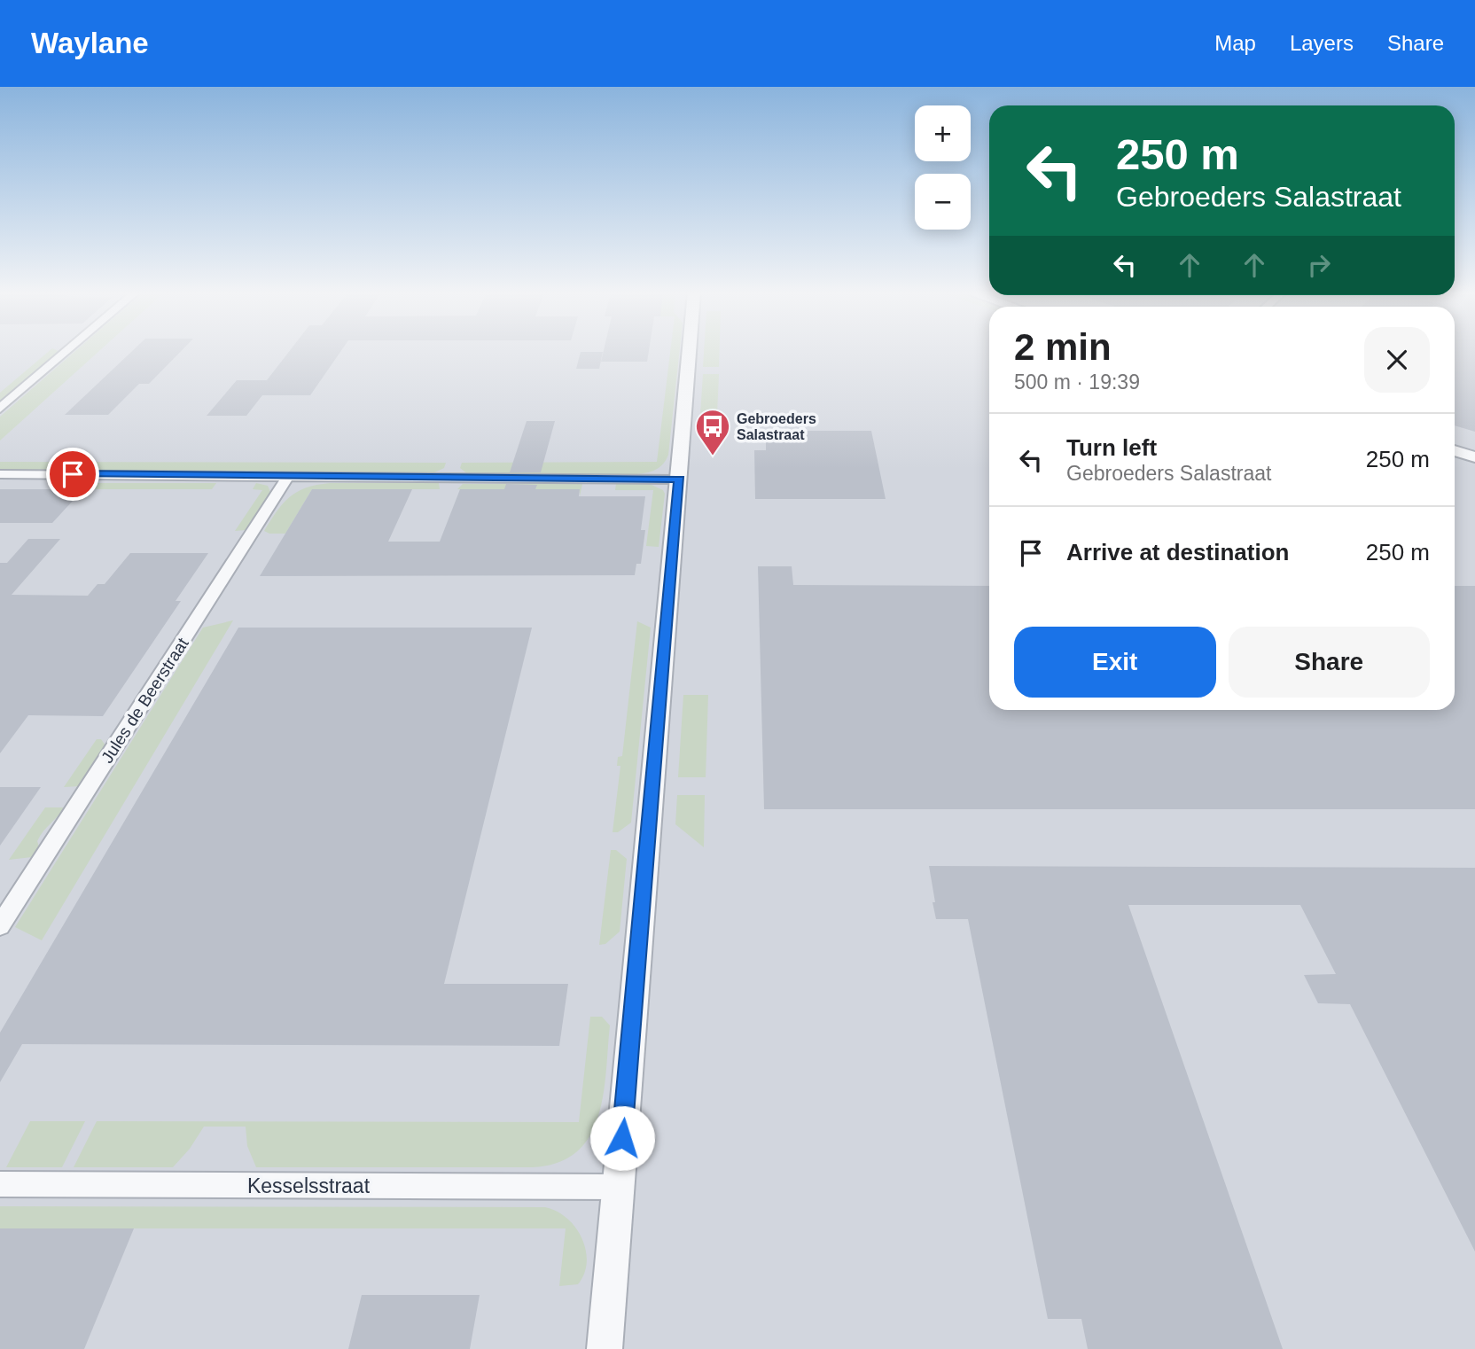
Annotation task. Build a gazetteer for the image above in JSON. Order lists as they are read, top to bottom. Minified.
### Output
{"streets":{"street":["Jules de Beerstraat","Kesselsstraat"]},"places":{"bus stop":["Gebroeders Salastraat"]},"page":{"header":"Waylane","nav":["Map","Layers","Share"],"map_buttons":["+","−"],"turn":["250 m","Gebroeders Salastraat"],"heading":["2 min","500 m · 19:39"],"list":[{"name":"Turn left","note":"Gebroeders Salastraat","value":"250 m"},{"name":"Arrive at destination","value":"250 m"}],"buttons":["Exit","Share"]}}
